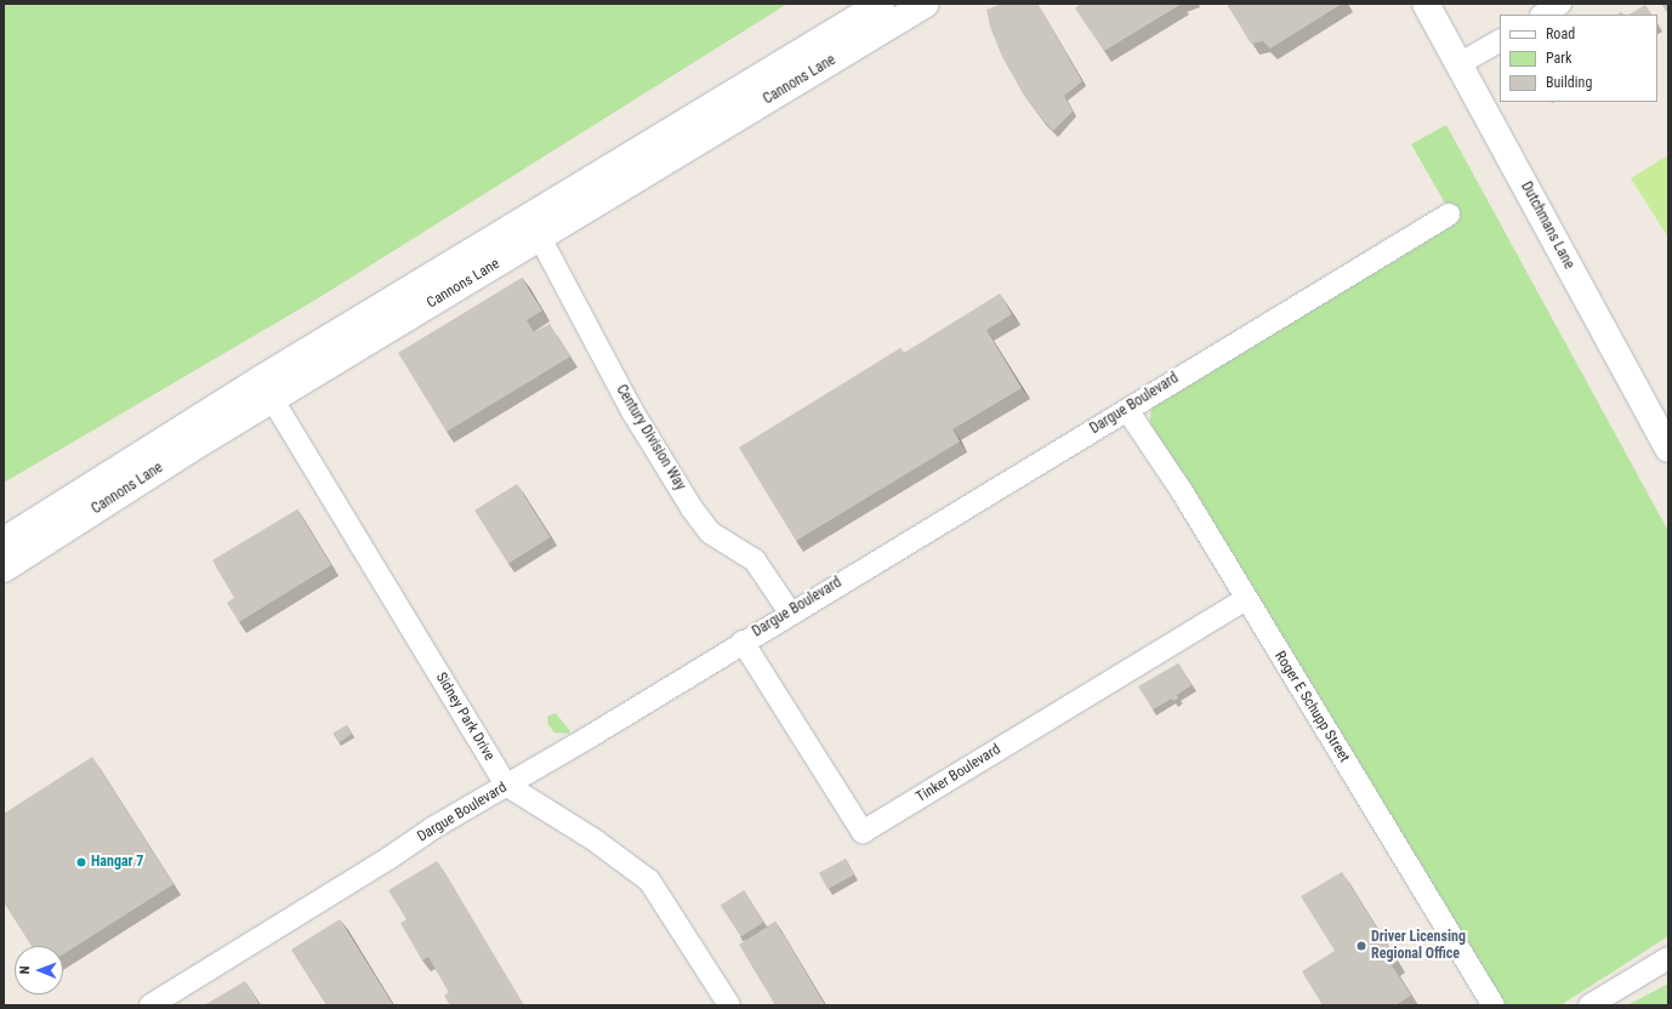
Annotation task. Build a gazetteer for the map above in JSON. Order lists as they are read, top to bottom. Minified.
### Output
{"streets":{"main road":["Cannons Lane","Dutchmans Lane"],"street":["Dargue Boulevard","Century Division Way","Roger E Schupp Street","Sidney Park Drive","Tinker Boulevard"]},"crossings":[["Cannons Lane","Century Division Way"],["Cannons Lane","Sidney Park Drive"],["Dargue Boulevard","Century Division Way"],["Dargue Boulevard","Roger E Schupp Street"],["Dargue Boulevard","Sidney Park Drive"],["Dargue Boulevard","Tinker Boulevard"],["Roger E Schupp Street","Tinker Boulevard"]],"places":["Hangar 7","Driver Licensing Regional Office"],"legend":["Road","Park","Building"],"north":"left"}
